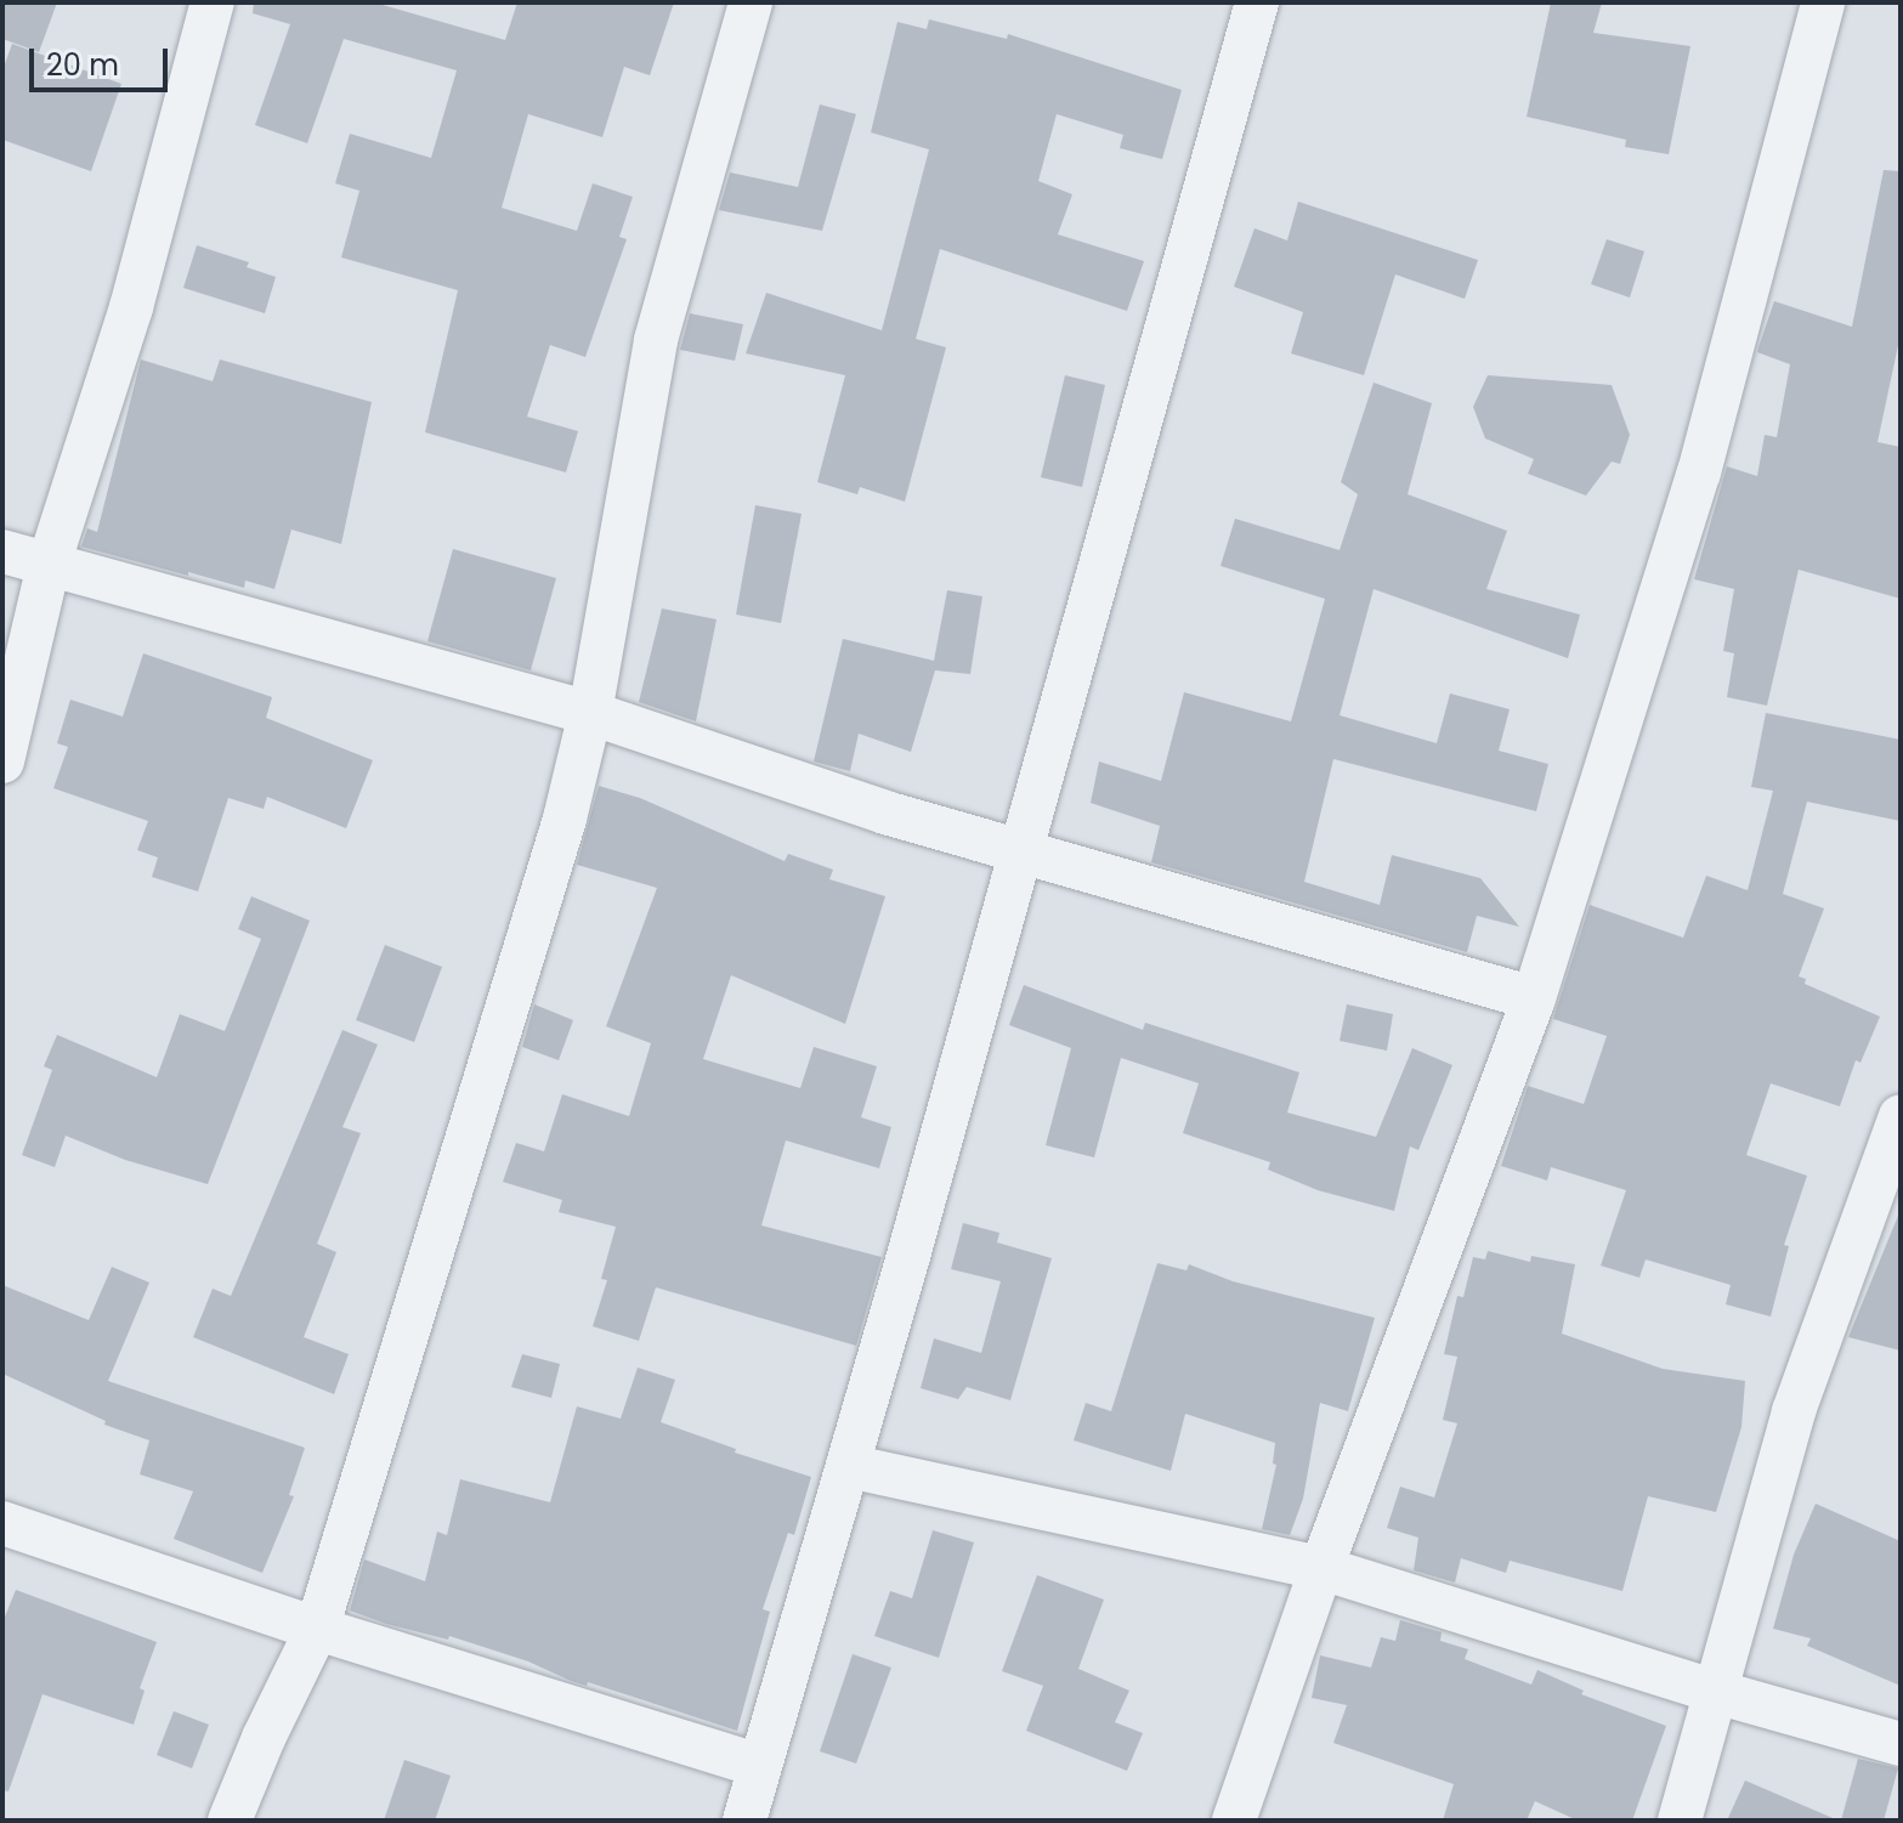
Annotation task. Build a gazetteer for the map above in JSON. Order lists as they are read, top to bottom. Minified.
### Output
{"scale_bar":"20 m"}
